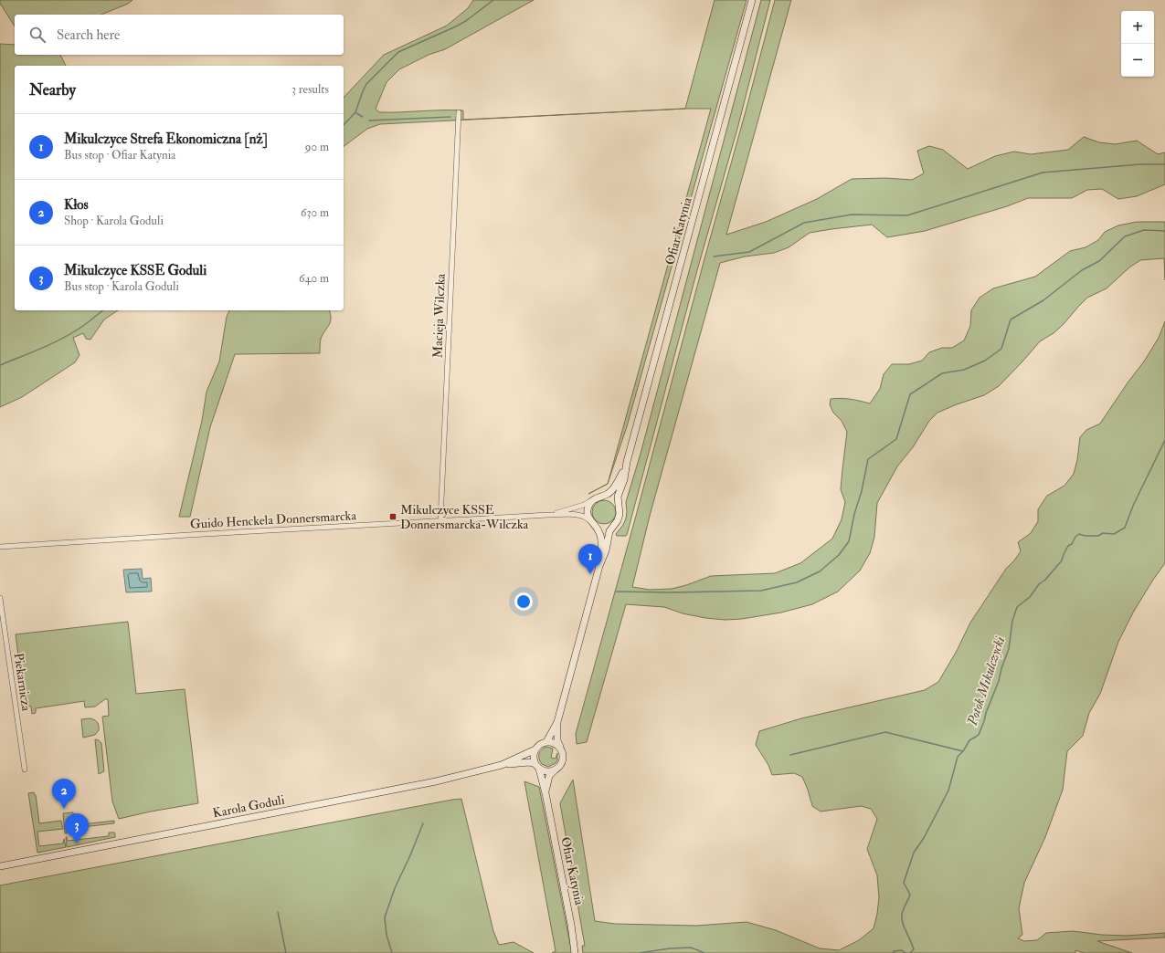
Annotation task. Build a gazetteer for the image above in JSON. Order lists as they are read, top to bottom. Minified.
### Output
{"streets":{"street":["Ofiar Katynia","Macieja Wilczka","Guido Henckela Donnersmarcka","Piekarnicza","Karola Goduli"]},"crossings":[["Ofiar Katynia","Guido Henckela Donnersmarcka"],["Ofiar Katynia","Karola Goduli"],["Macieja Wilczka","Guido Henckela Donnersmarcka"]],"water":["Potok Mikulczycki"],"places":{"transit":["Mikulczyce KSSE Donnersmarcka-Wilczka"]},"page":{"map_buttons":["+","−"],"search":"Search here","heading":["Nearby","3 results"],"list":[{"mark":"1","name":"Mikulczyce Strefa Ekonomiczna [nż]","note":"Bus stop · Ofiar Katynia","value":"90 m"},{"mark":"2","name":"Kłos","note":"Shop · Karola Goduli","value":"630 m"},{"mark":"3","name":"Mikulczyce KSSE Goduli","note":"Bus stop · Karola Goduli","value":"640 m"}],"pins":["1","2","3"]}}
